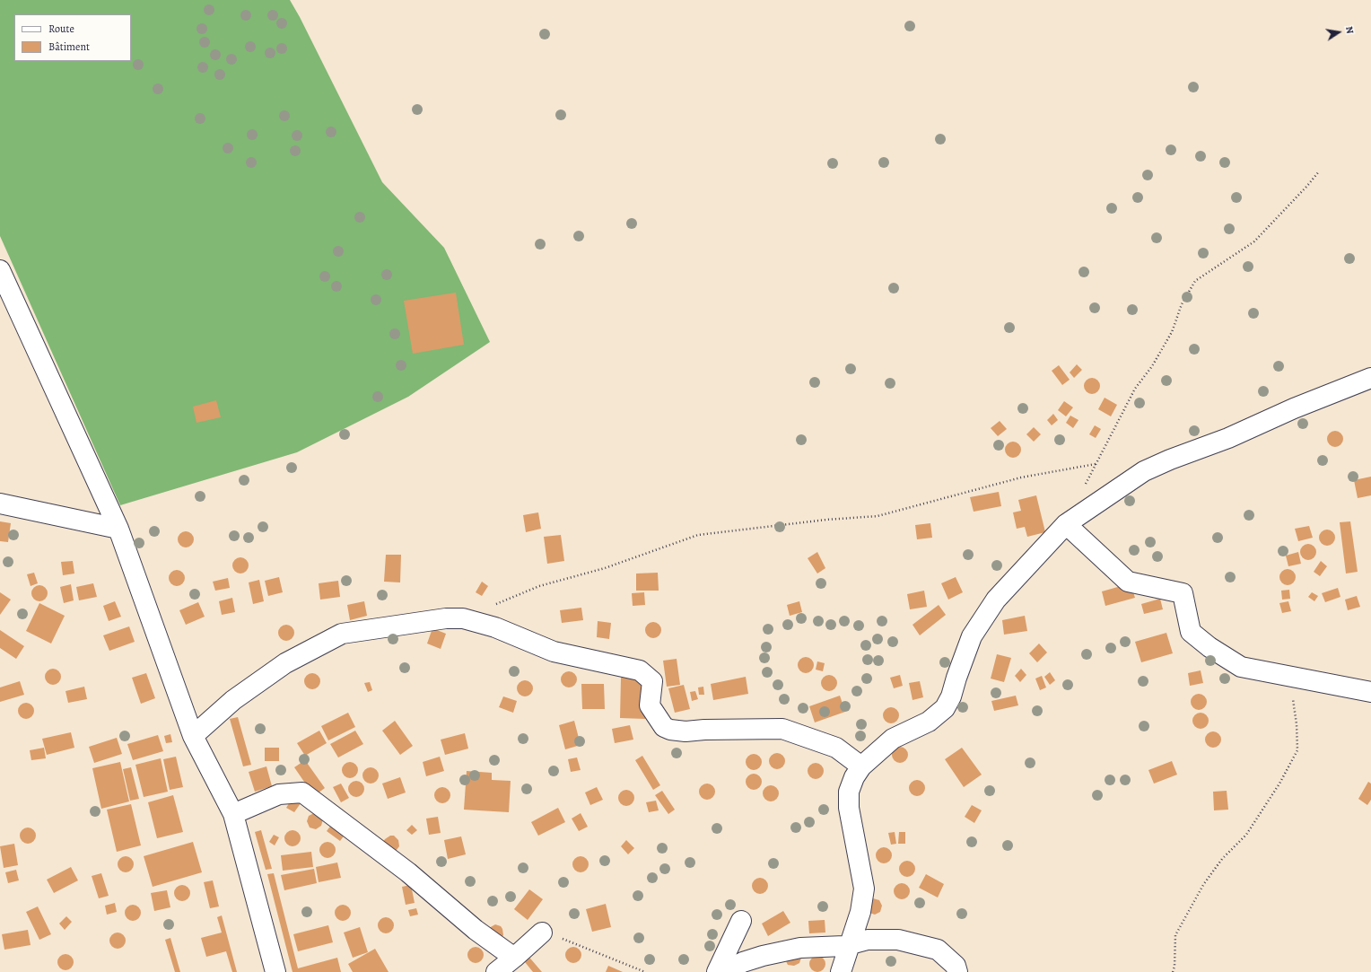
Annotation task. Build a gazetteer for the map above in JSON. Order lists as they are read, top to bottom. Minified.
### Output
{"legend":["Route","Bâtiment"],"north":"right"}
